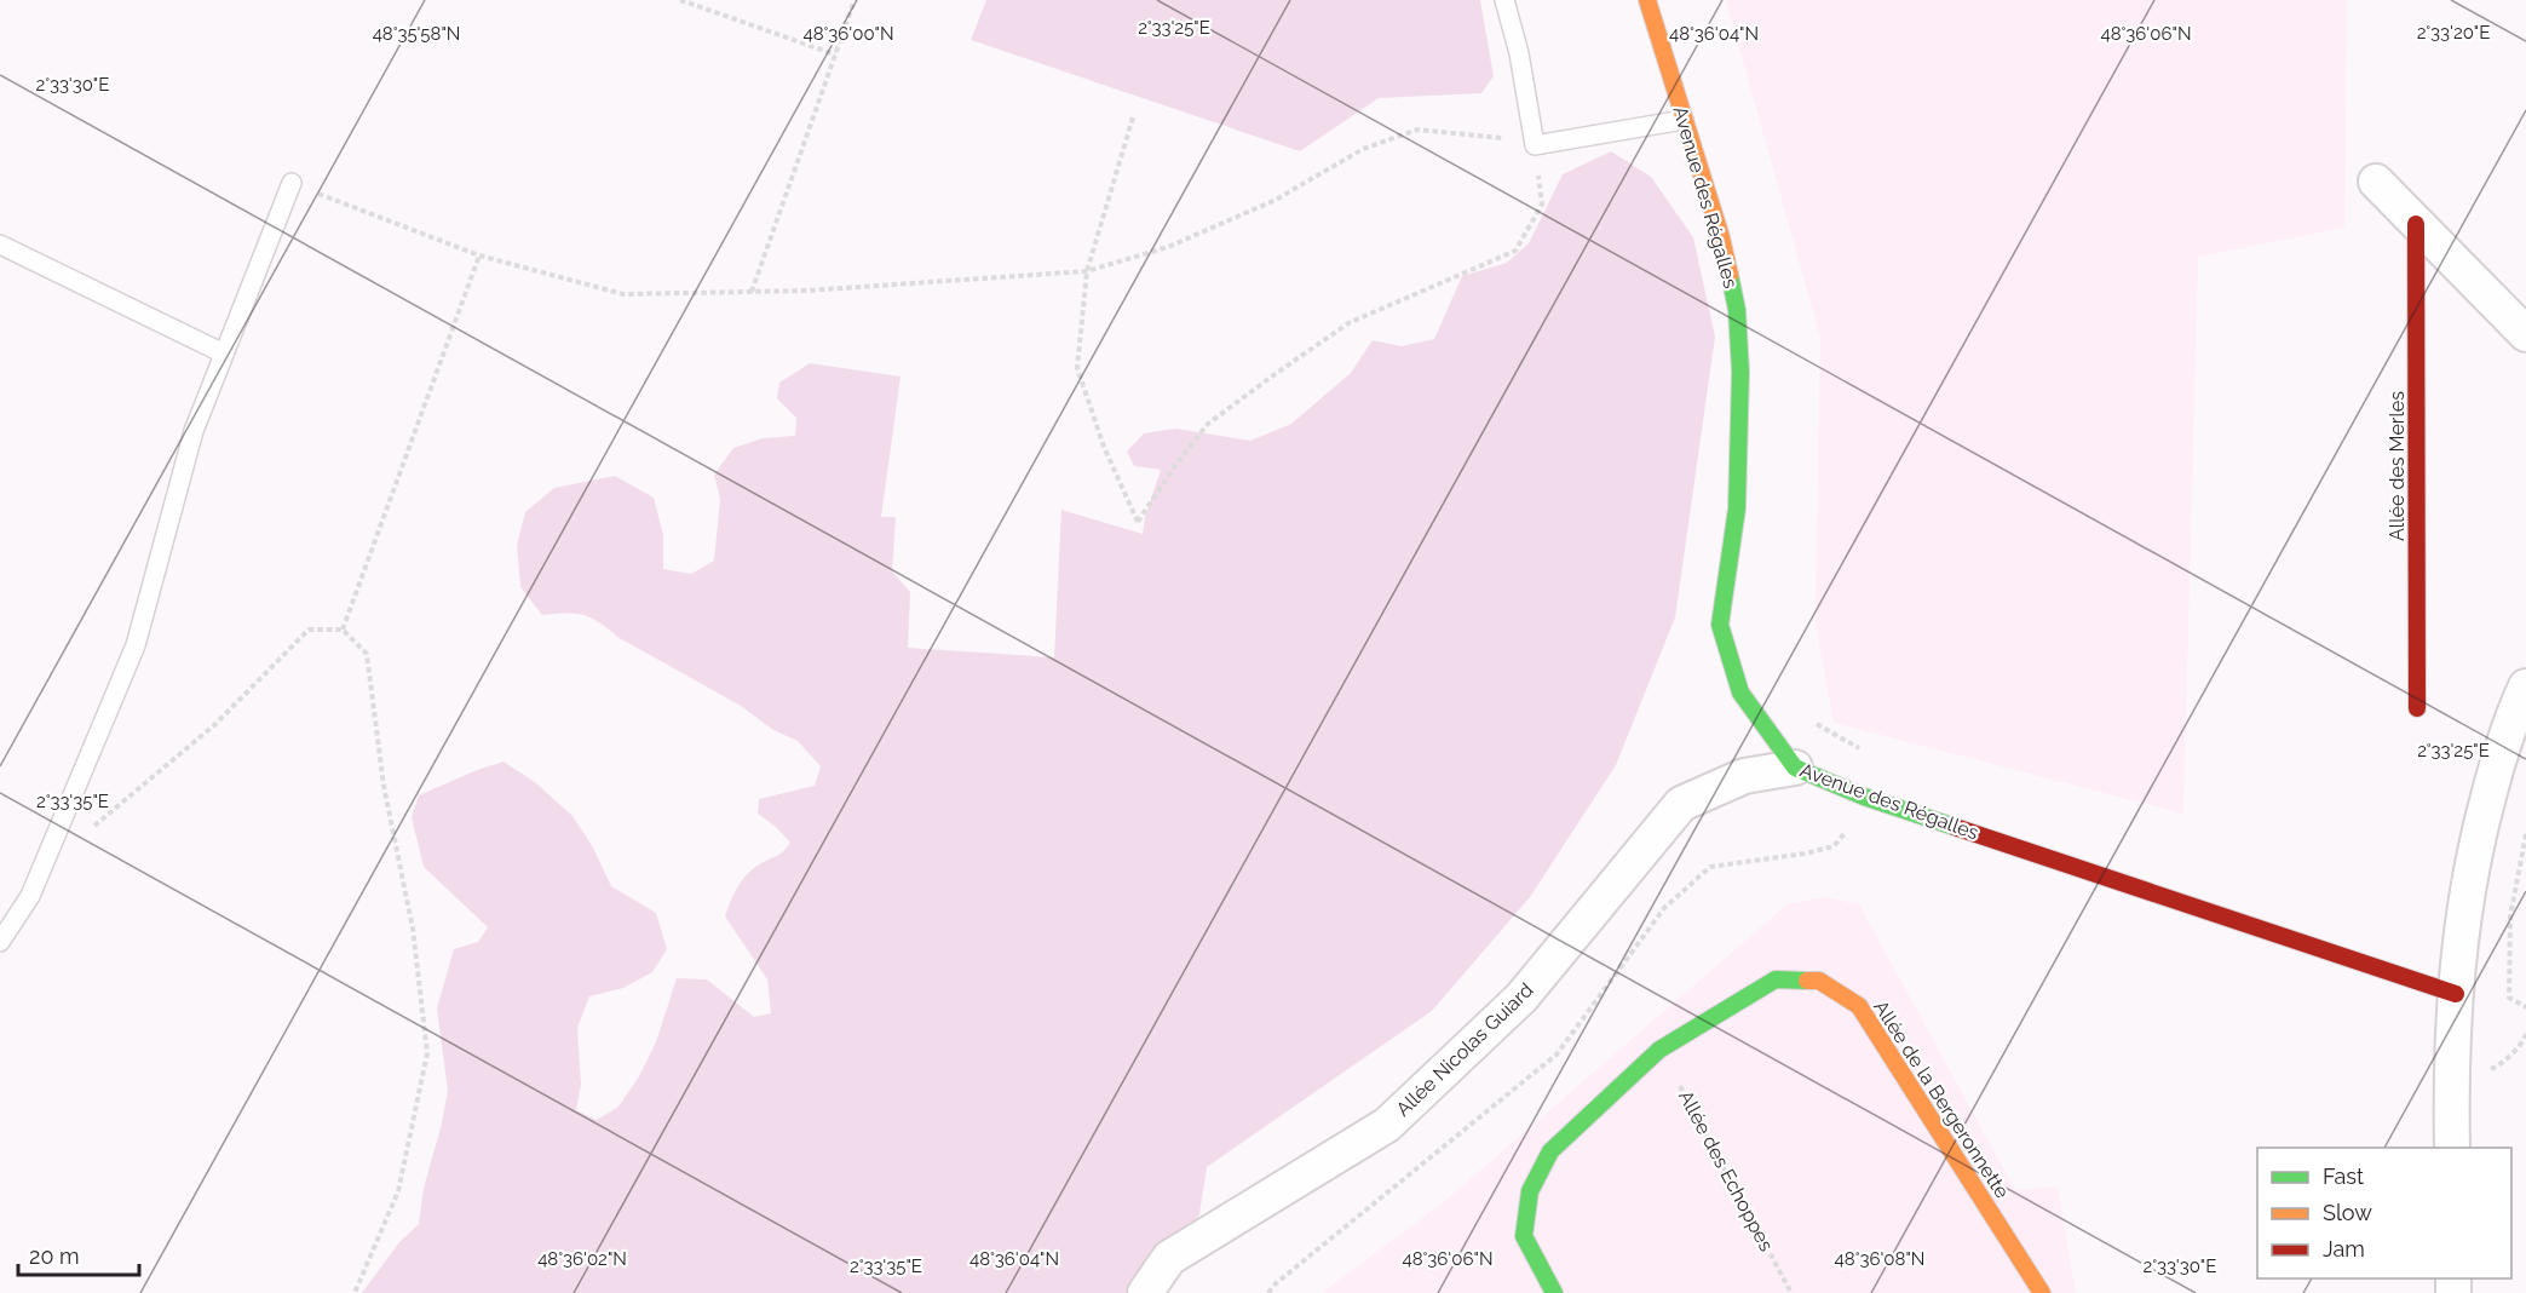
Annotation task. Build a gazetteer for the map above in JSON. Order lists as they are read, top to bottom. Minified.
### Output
{"streets":{"street":["Avenue des Régalles","Allée des Merles","Allée Nicolas Guiard","Allée de la Bergeronnette"],"path":["Allée des Echoppes"]},"crossings":[["Avenue des Régalles","Allée Nicolas Guiard"],["Allée de la Bergeronnette","Allée des Echoppes"]],"legend":["Fast","Slow","Jam"],"scale_bar":"20 m","coordinates":["2°33'25\"E","2°33'20\"E","48°35'58\"N","48°36'00\"N","48°36'04\"N","48°36'06\"N","2°33'30\"E","2°33'35\"E","48°36'02\"N","48°36'08\"N"]}
